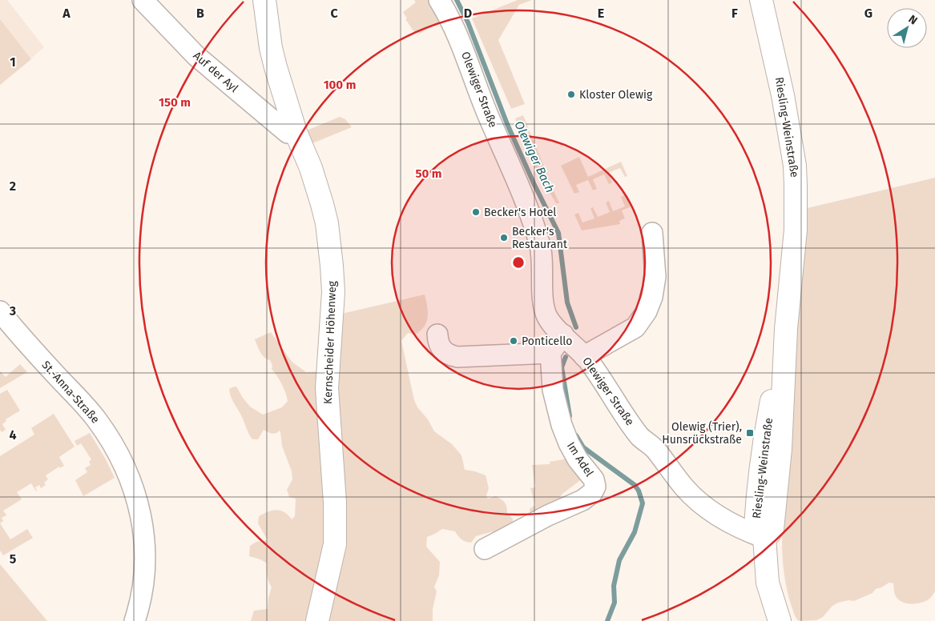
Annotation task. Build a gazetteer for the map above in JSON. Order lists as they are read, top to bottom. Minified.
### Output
{"streets":{"main road":["Riesling-Weinstraße","Kernscheider Höhenweg"],"street":["Auf der Ayl","Olewiger Straße","St.-Anna-Straße","Im Adel"]},"crossings":[["Auf der Ayl","Kernscheider Höhenweg"],["Olewiger Straße","Riesling-Weinstraße"]],"water":["Olewiger Bach"],"places":{"other":["Kloster Olewig","Becker's Hotel","Becker's Restaurant","Ponticello"],"transit":["Olewig (Trier), Hunsrückstraße"]},"north":"top right","grid":{"columns":["A","B","C","D","E","F","G"],"rows":["1","2","3","4","5"]},"rings":["100 m","150 m","50 m"]}
